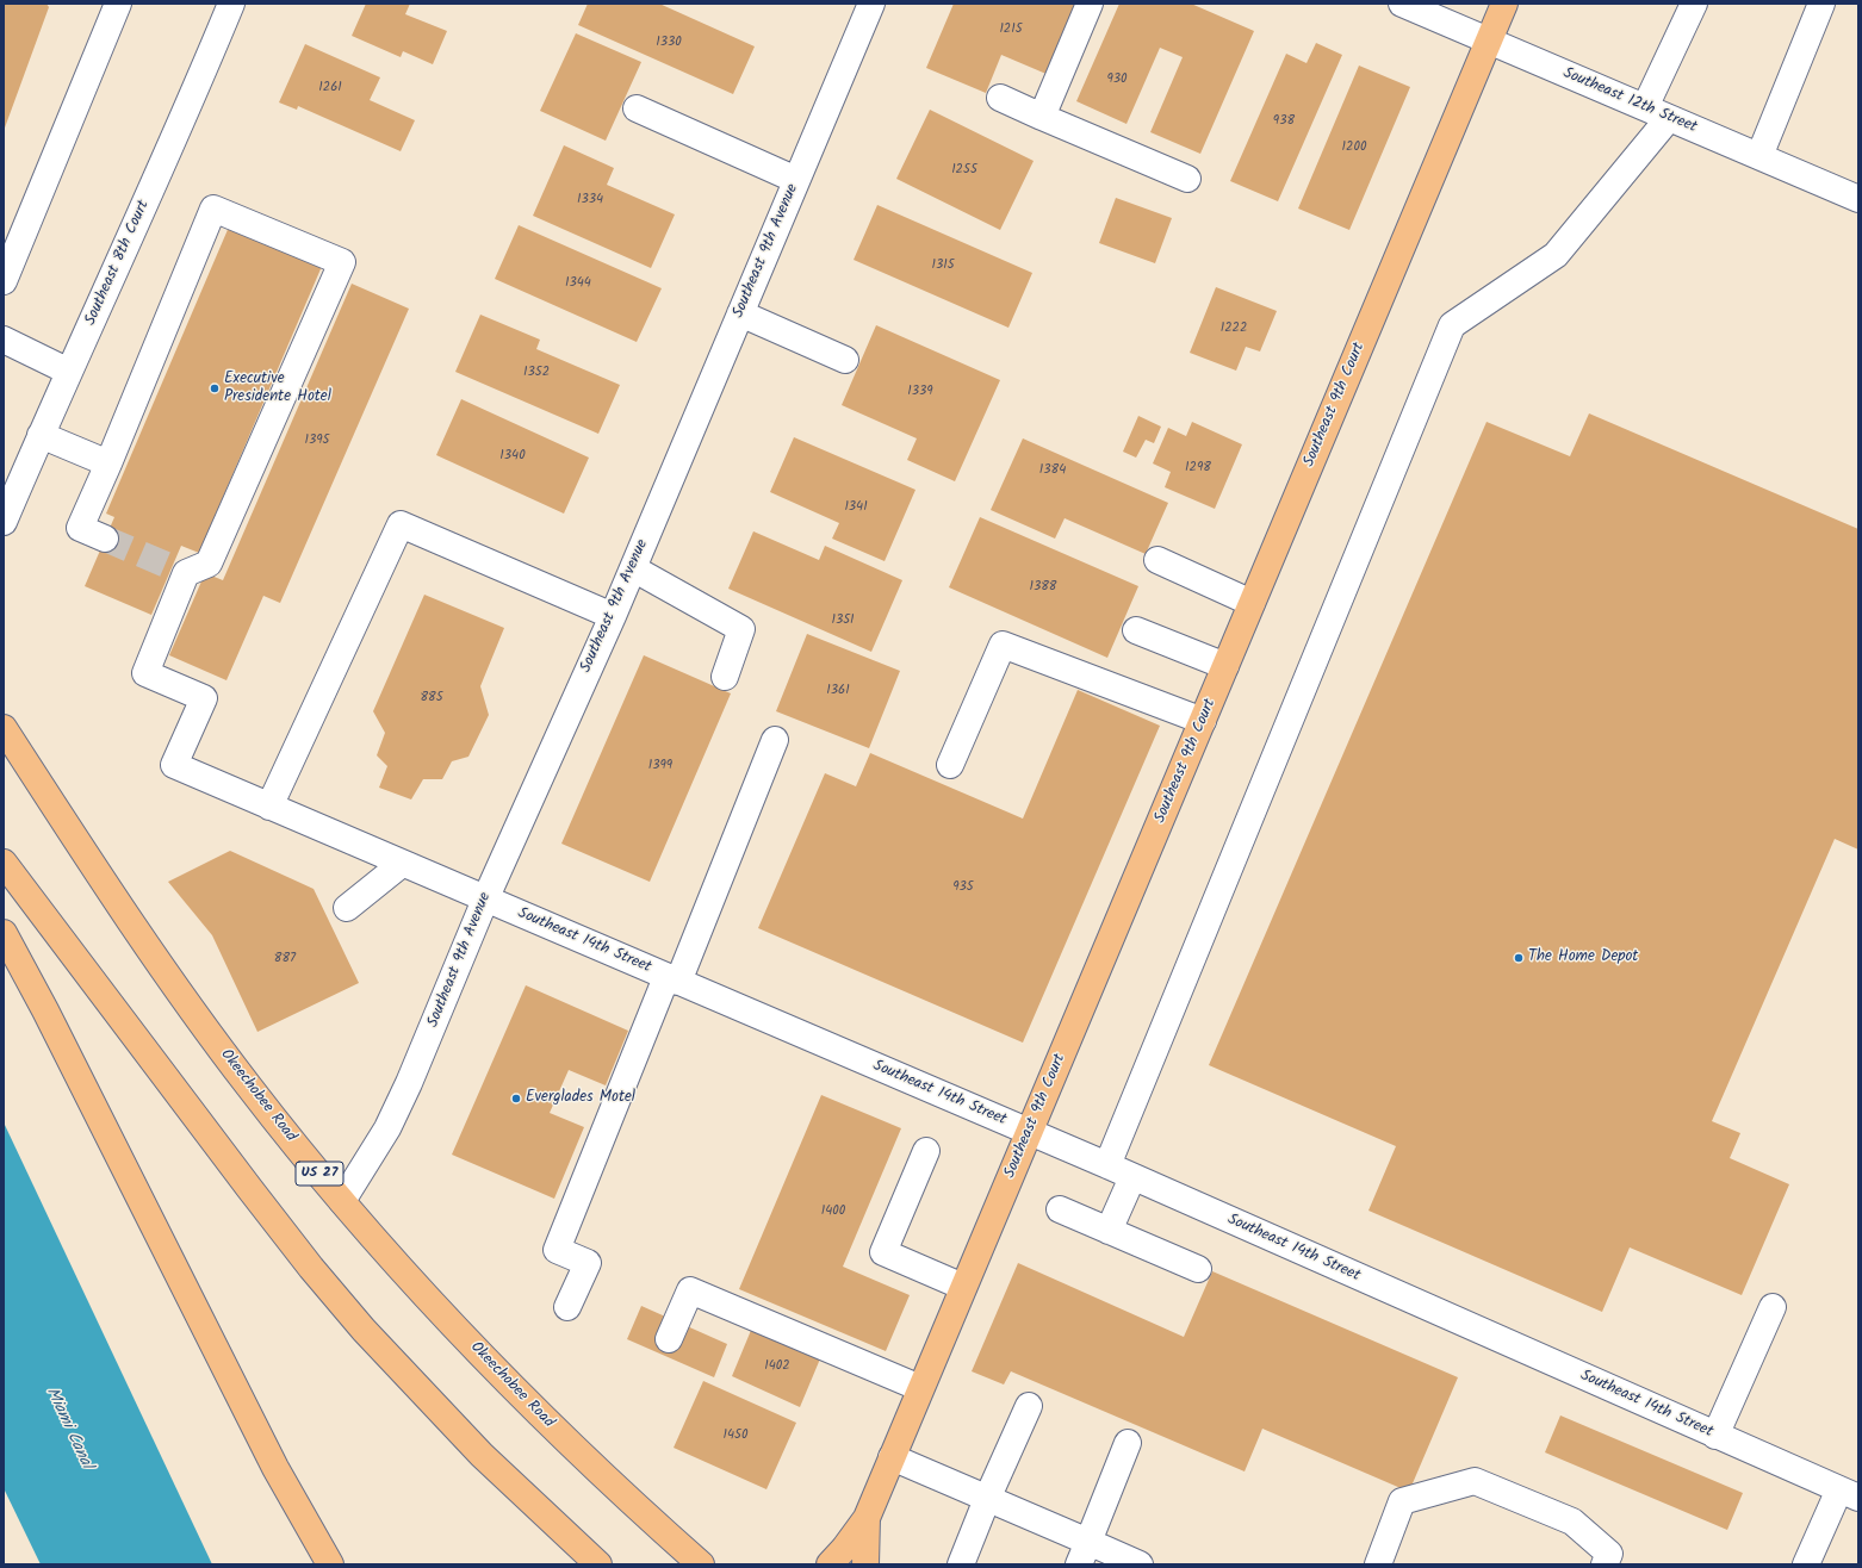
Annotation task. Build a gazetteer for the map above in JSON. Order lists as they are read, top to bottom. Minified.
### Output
{"streets":{"main road":["Southeast 9th Court","Okeechobee Road","US 27"],"street":["Southeast 12th Street","Southeast 9th Avenue","Southeast 8th Court","Southeast 14th Street"]},"crossings":[["Southeast 12th Street","Southeast 9th Court"],["Southeast 9th Avenue","Southeast 14th Street"],["Southeast 9th Avenue","Okeechobee Road"],["Southeast 9th Court","Southeast 14th Street"]],"water":["Miami Canal"],"places":["Executive Presidente Hotel","The Home Depot","Everglades Motel"],"house_numbers":["1215","1330","930","1261","938","1200","1255","1334","1315","1344","1222","1352","1339","1395","1340","1298","1384","1341","1388","1351","1361","885","1399","935","887","1400","1402","1450"]}
